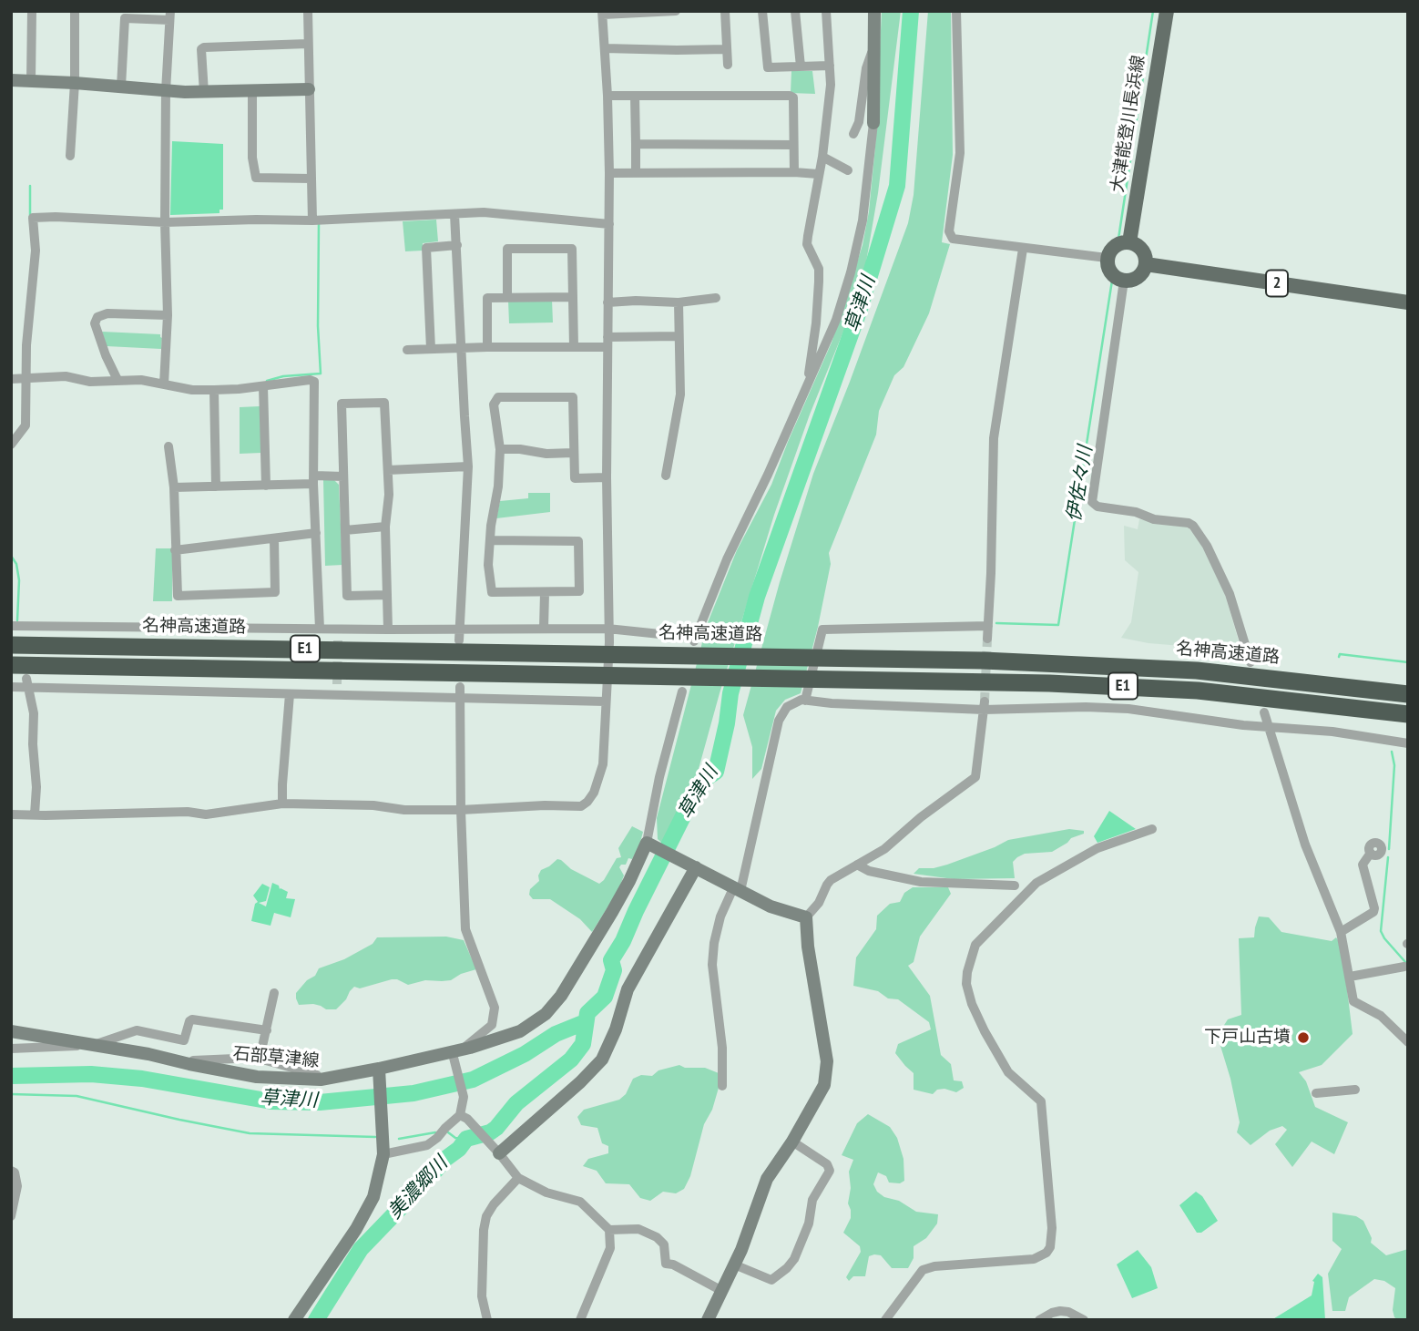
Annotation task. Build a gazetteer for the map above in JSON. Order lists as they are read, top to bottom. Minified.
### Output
{"streets":{"highway":["名神高速道路","E1"],"main road":["大津能登川長浜線","2"],"street":["石部草津線"]},"crossings":[["大津能登川長浜線","2"]],"water":["草津川","伊佐々川","美濃郷川"],"places":["下戸山古墳"]}
